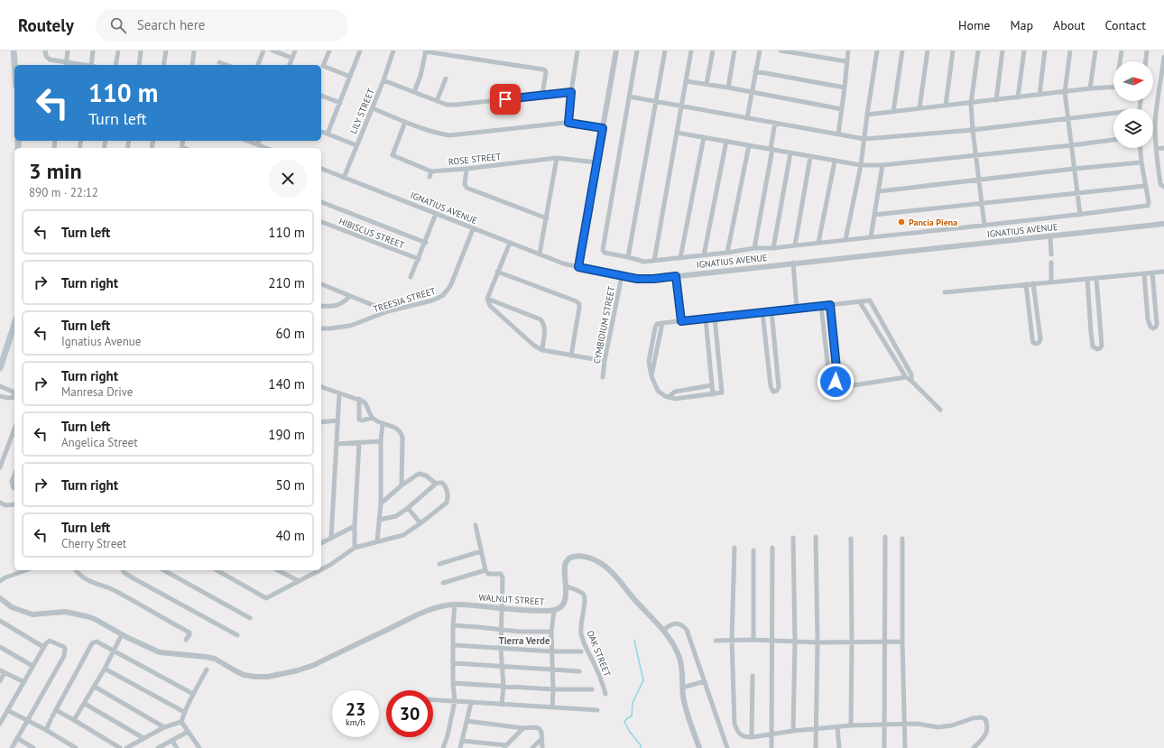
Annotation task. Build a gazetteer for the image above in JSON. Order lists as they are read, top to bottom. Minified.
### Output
{"streets":{"street":["LILY STREET","ROSE STREET","IGNATIUS AVENUE","HIBISCUS STREET","TREESIA STREET","CYMBIDIUM STREET","WALNUT STREET","OAK STREET"]},"crossings":[["LILY STREET","IGNATIUS AVENUE"],["IGNATIUS AVENUE","TREESIA STREET"],["IGNATIUS AVENUE","CYMBIDIUM STREET"],["WALNUT STREET","OAK STREET"]],"districts":["Tierra Verde"],"places":["Pancia Piena"],"north":"right","page":{"header":"Routely","search":"Search here","nav":["Home","Map","About","Contact"],"turn":["110 m","Turn left"],"heading":["3 min","890 m · 22:12"],"list":[{"name":"Turn left","value":"110 m"},{"name":"Turn right","value":"210 m"},{"name":"Turn left","note":"Ignatius Avenue","value":"60 m"},{"name":"Turn right","note":"Manresa Drive","value":"140 m"},{"name":"Turn left","note":"Angelica Street","value":"190 m"},{"name":"Turn right","value":"50 m"},{"name":"Turn left","note":"Cherry Street","value":"40 m"}],"speed":"23 km/h","limit":"30"}}
